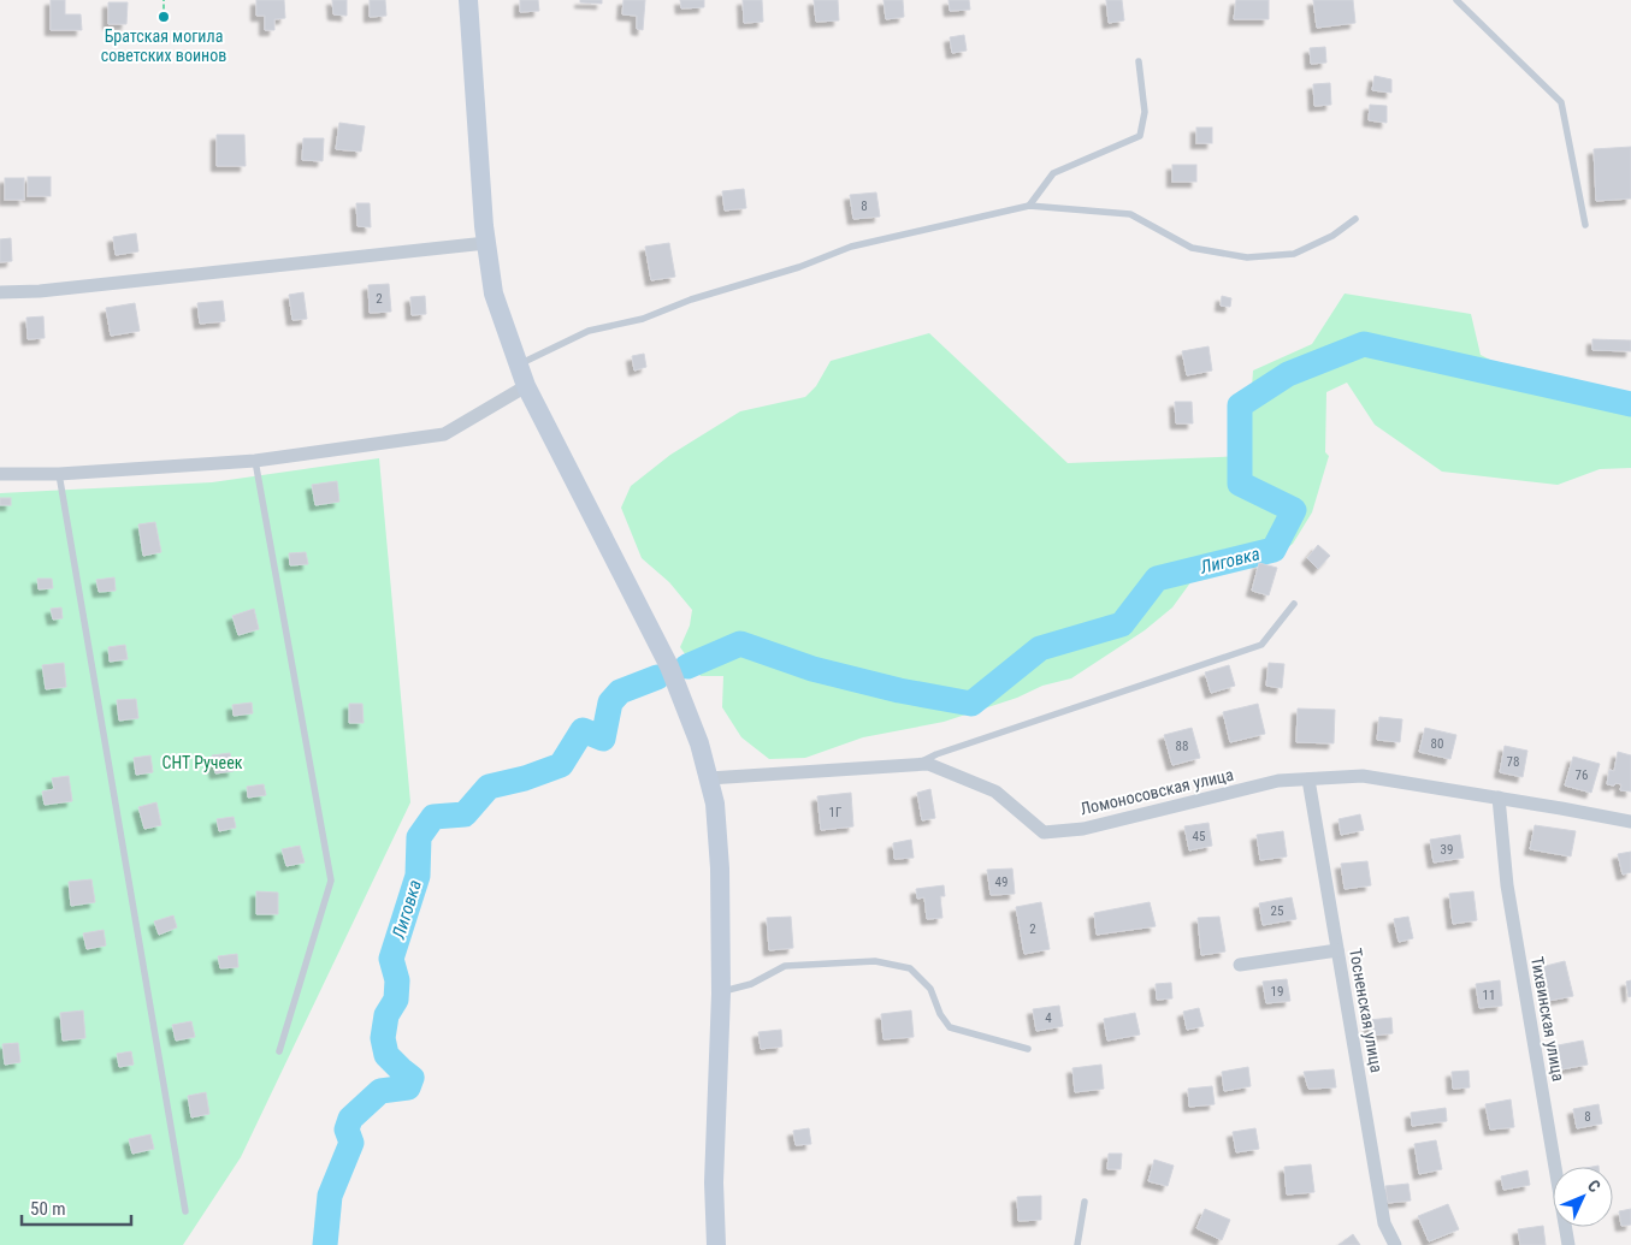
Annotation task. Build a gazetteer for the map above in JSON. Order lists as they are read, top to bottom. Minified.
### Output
{"streets":{"street":["Ломоносовская улица","Тосненская улица","Тихвинская улица"]},"crossings":[["Ломоносовская улица","Тосненская улица"],["Ломоносовская улица","Тихвинская улица"]],"water":["Лиговка"],"parks":["СНТ Ручеек"],"places":["Братская могила советских воинов"],"house_numbers":["8","2","80","88","78","76","1Г","45","39","49","25","2","19","11","4","8"],"scale_bar":"50 m","north":"top right"}
